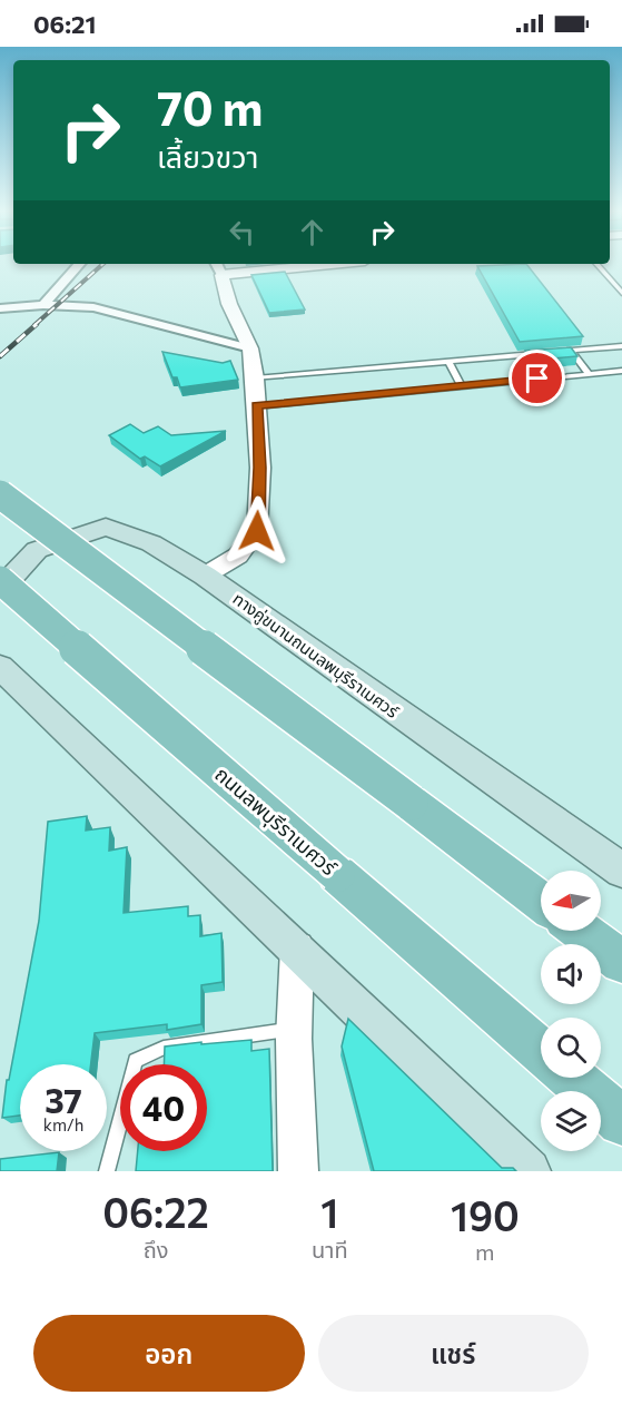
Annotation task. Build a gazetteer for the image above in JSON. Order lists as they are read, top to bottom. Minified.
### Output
{"streets":{"main road":["ทางคู่ขนานถนนลพบุรีราเมศวร์","ถนนลพบุรีราเมศวร์"]},"north":"left","page":{"status":"06:21","turn":["70 m","เลี้ยวขวา"],"speed":"37 km/h","limit":"40","eta":["06:22","ถึง","1","นาที","190","m"],"buttons":["ออก","แชร์"]}}
